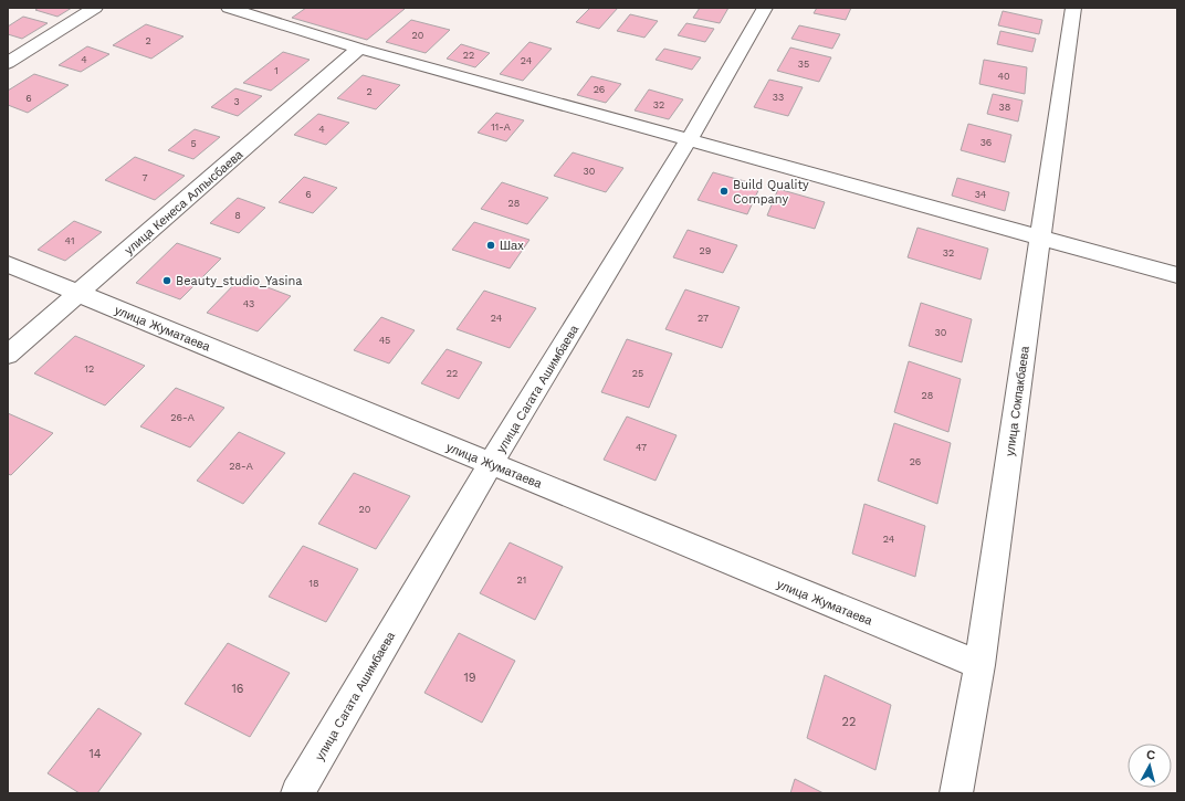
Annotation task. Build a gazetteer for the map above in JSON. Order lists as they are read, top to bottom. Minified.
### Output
{"streets":{"street":["улица Кенеса Алпысбаева","улица Жуматаева","улица Сагата Ашимбаева","улица Сокпакбаева"]},"crossings":[["улица Кенеса Алпысбаева","улица Жуматаева"],["улица Жуматаева","улица Сагата Ашимбаева"],["улица Жуматаева","улица Сокпакбаева"]],"places":["Build Quality Company","Шах","Beauty_studio_Yasina"],"house_numbers":["20","2","22","4","24","35","1","40","26","2","33","6","3","32","38","11-А","4","36","5","30","7","6","34","28","8","41","29","32","43","24","27","30","45","12","22","25","28","26-А","47","26","28-А","20","24","21","18","19","16","22","14"],"north":"top"}
